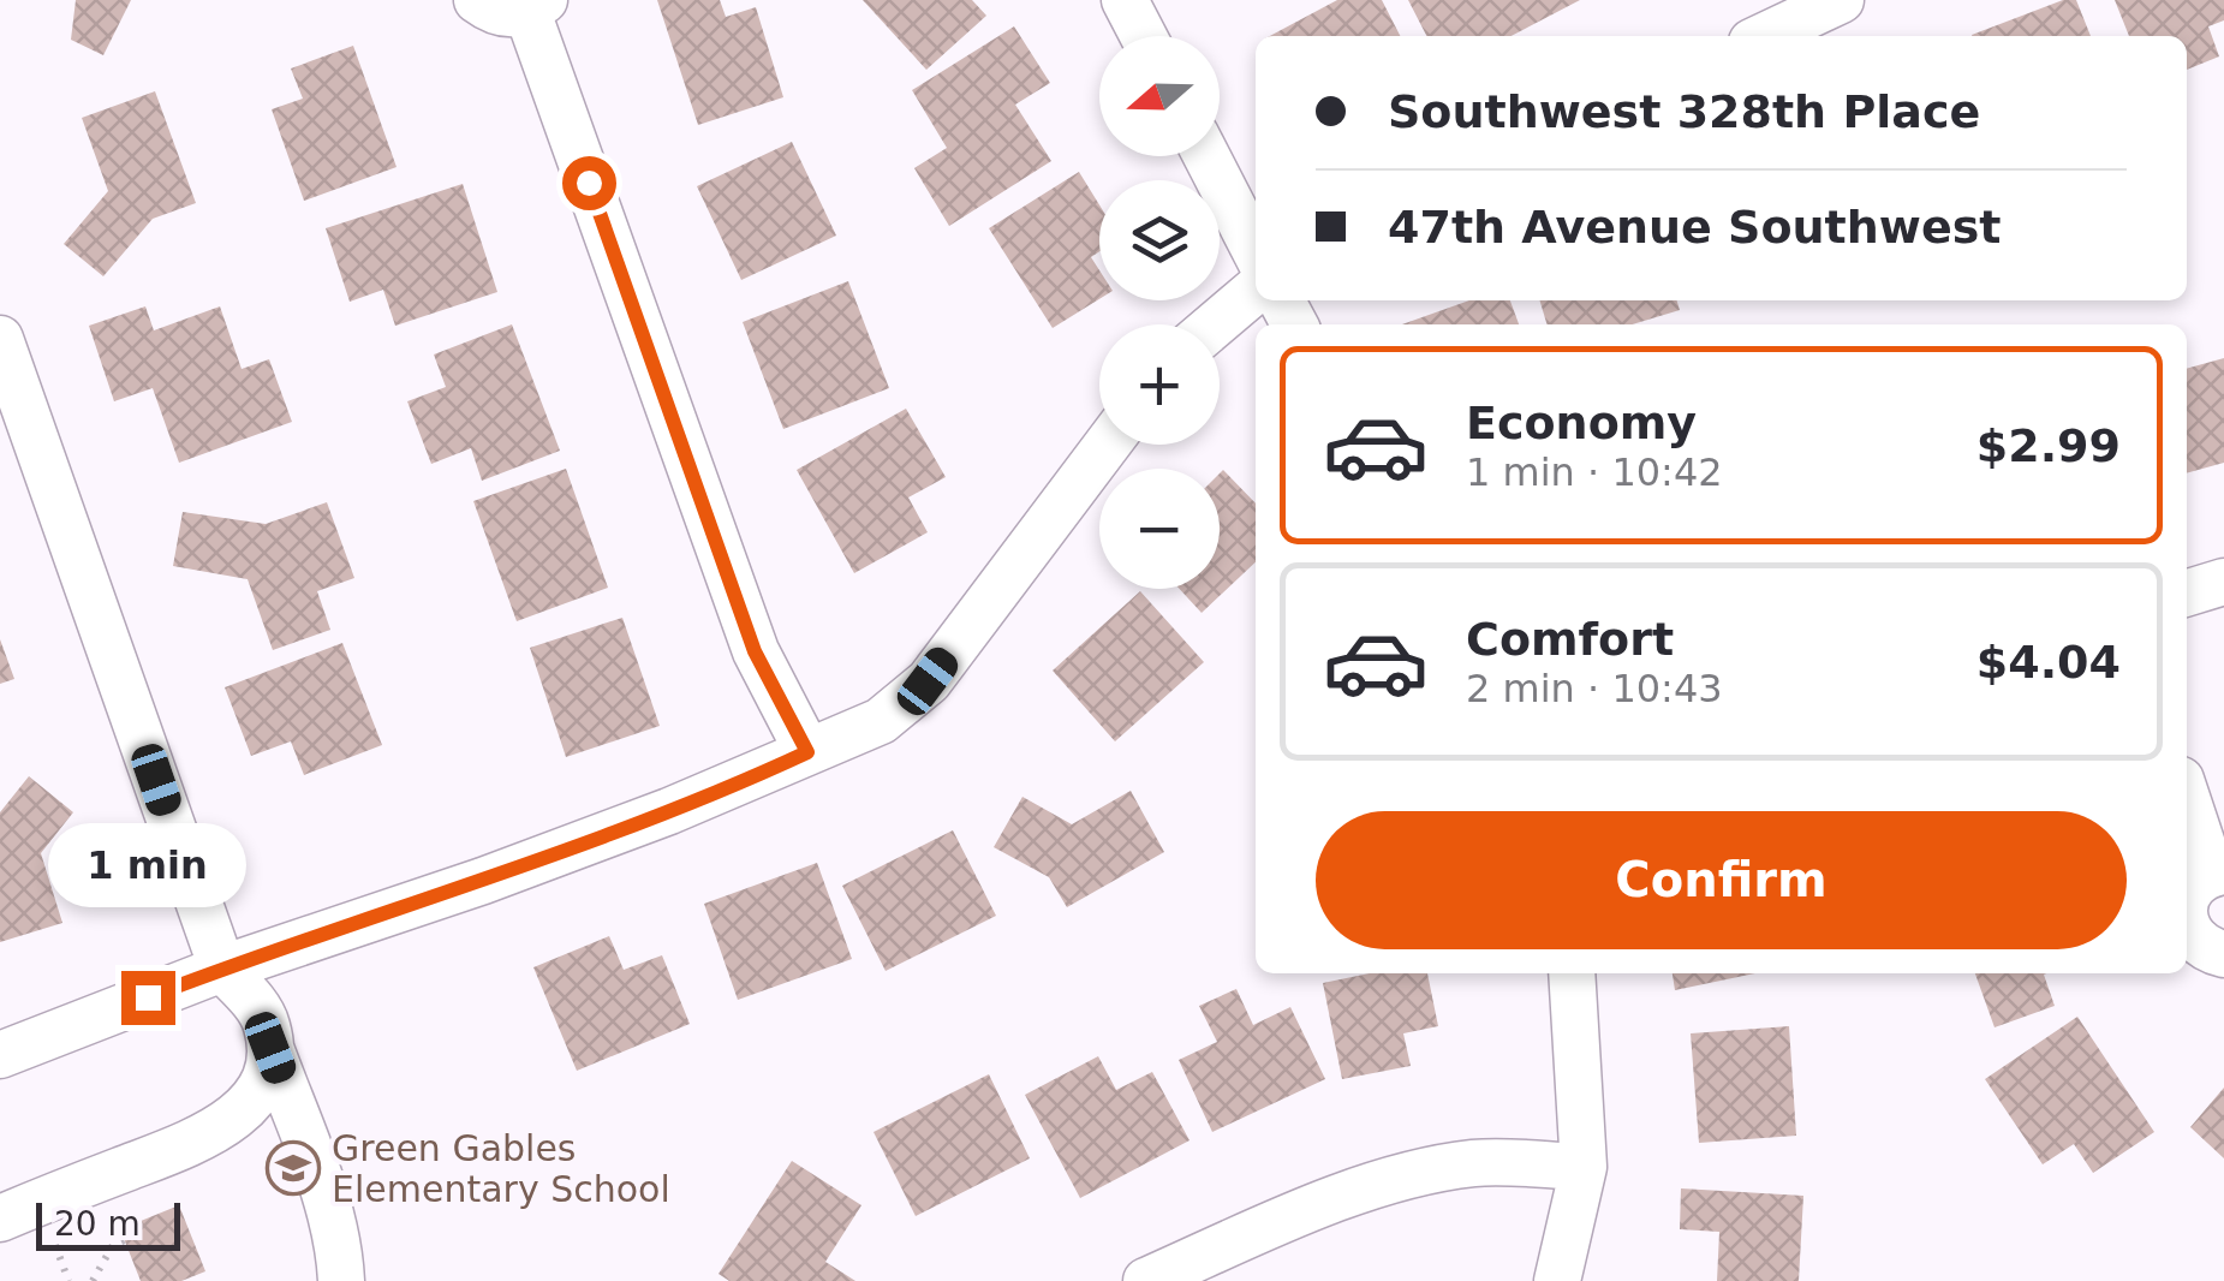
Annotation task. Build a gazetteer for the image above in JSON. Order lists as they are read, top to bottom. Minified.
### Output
{"places":{"school or university":["Green Gables Elementary School"]},"scale_bar":"20 m","north":"left","page":{"map_buttons":["+","−"],"banner":["Southwest 328th Place","47th Avenue Southwest"],"list":[{"name":"Economy","note":"1 min · 10:42","value":"$2.99"},{"name":"Comfort","note":"2 min · 10:43","value":"$4.04"}],"buttons":"Confirm","bubble":"1 min","scale":"20 m"}}
